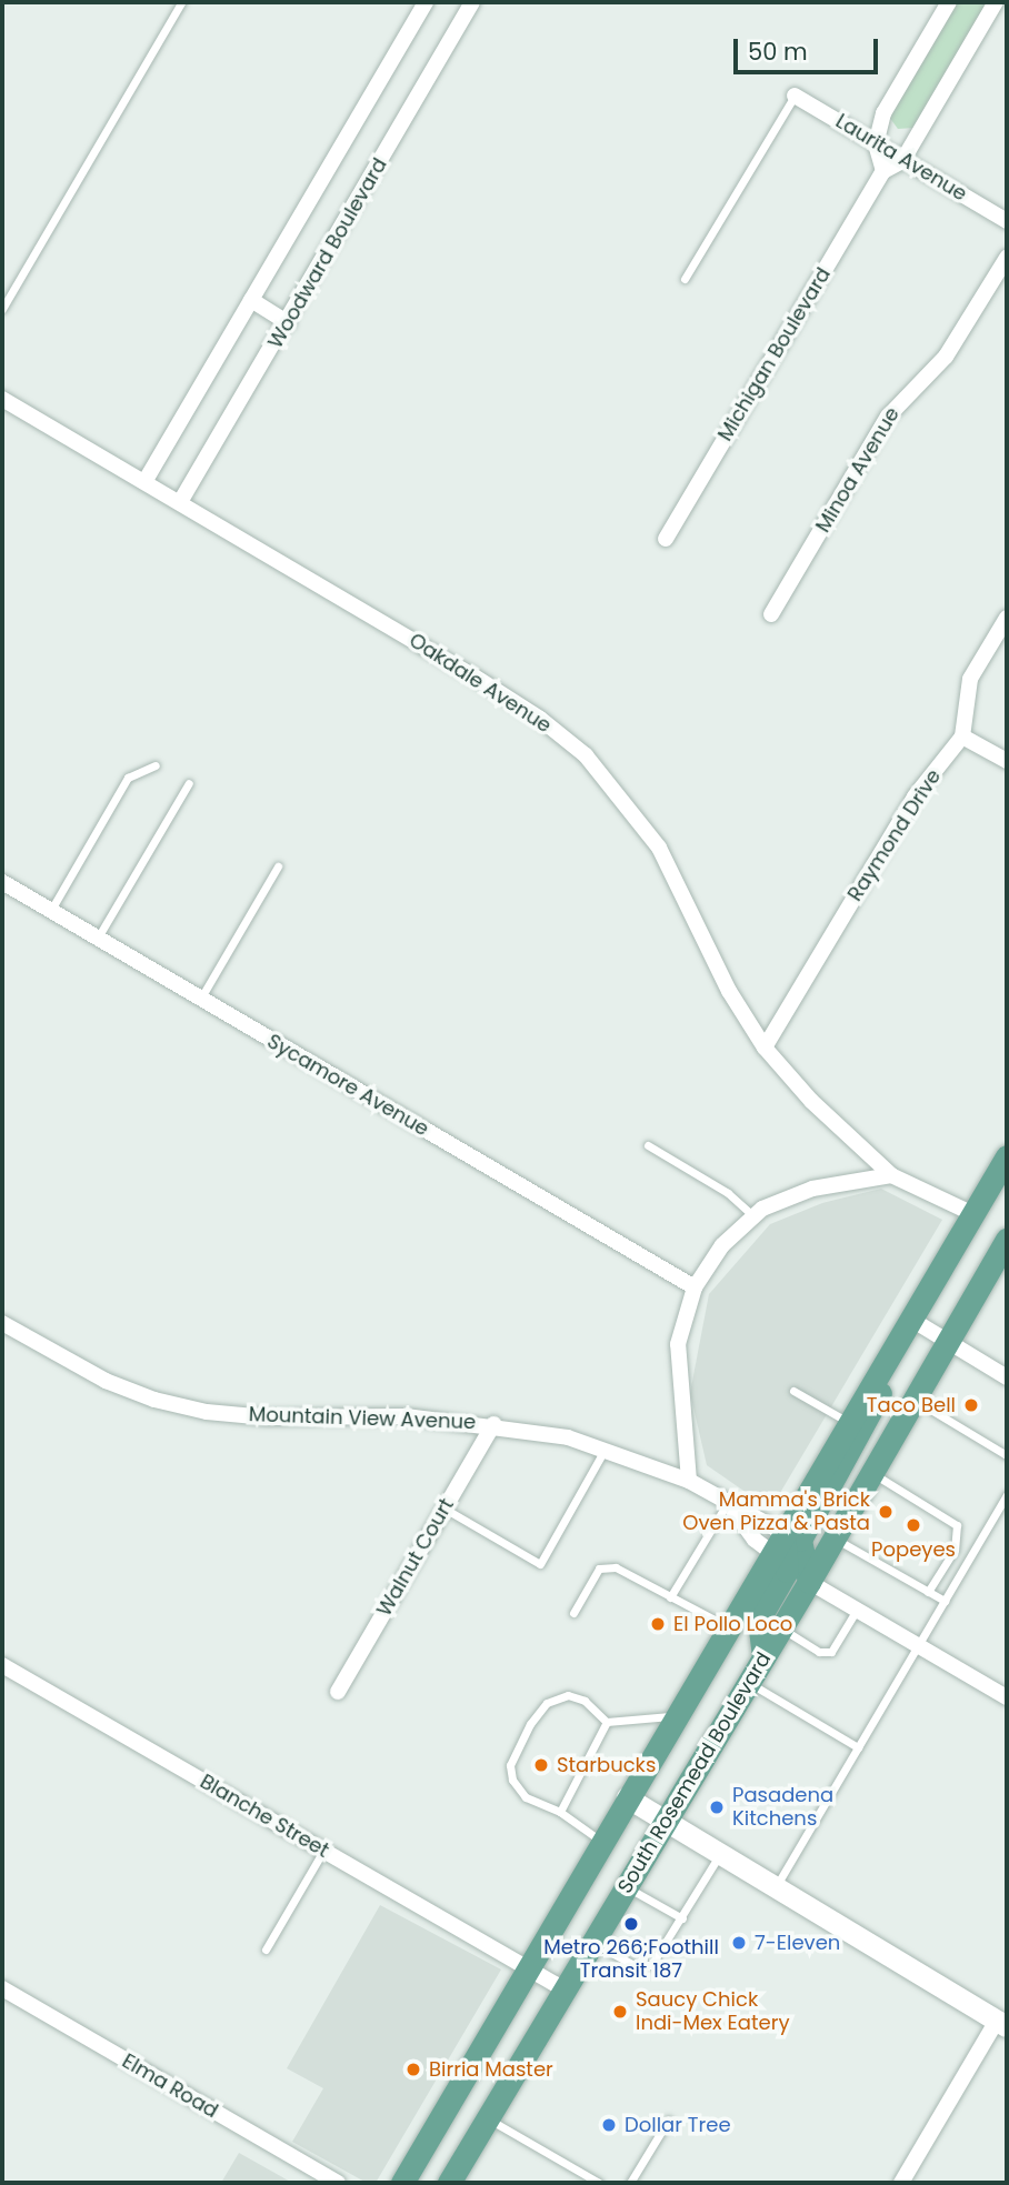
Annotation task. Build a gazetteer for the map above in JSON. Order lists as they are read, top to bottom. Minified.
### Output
{"streets":{"main road":["South Rosemead Boulevard"],"street":["Laurita Avenue","Woodward Boulevard","Michigan Boulevard","Minoa Avenue","Oakdale Avenue","Raymond Drive","Sycamore Avenue","Mountain View Avenue","Walnut Court","Blanche Street","Elma Road"]},"crossings":[["Woodward Boulevard","Oakdale Avenue"],["Oakdale Avenue","Raymond Drive"],["Mountain View Avenue","Walnut Court"],["South Rosemead Boulevard","Blanche Street"]],"places":["Taco Bell","Mamma's Brick Oven Pizza & Pasta","Popeyes","El Pollo Loco","Starbucks","Pasadena Kitchens","Metro 266;Foothill Transit 187","7-Eleven","Saucy Chick Indi-Mex Eatery","Birria Master","Dollar Tree"],"scale_bar":"50 m"}
